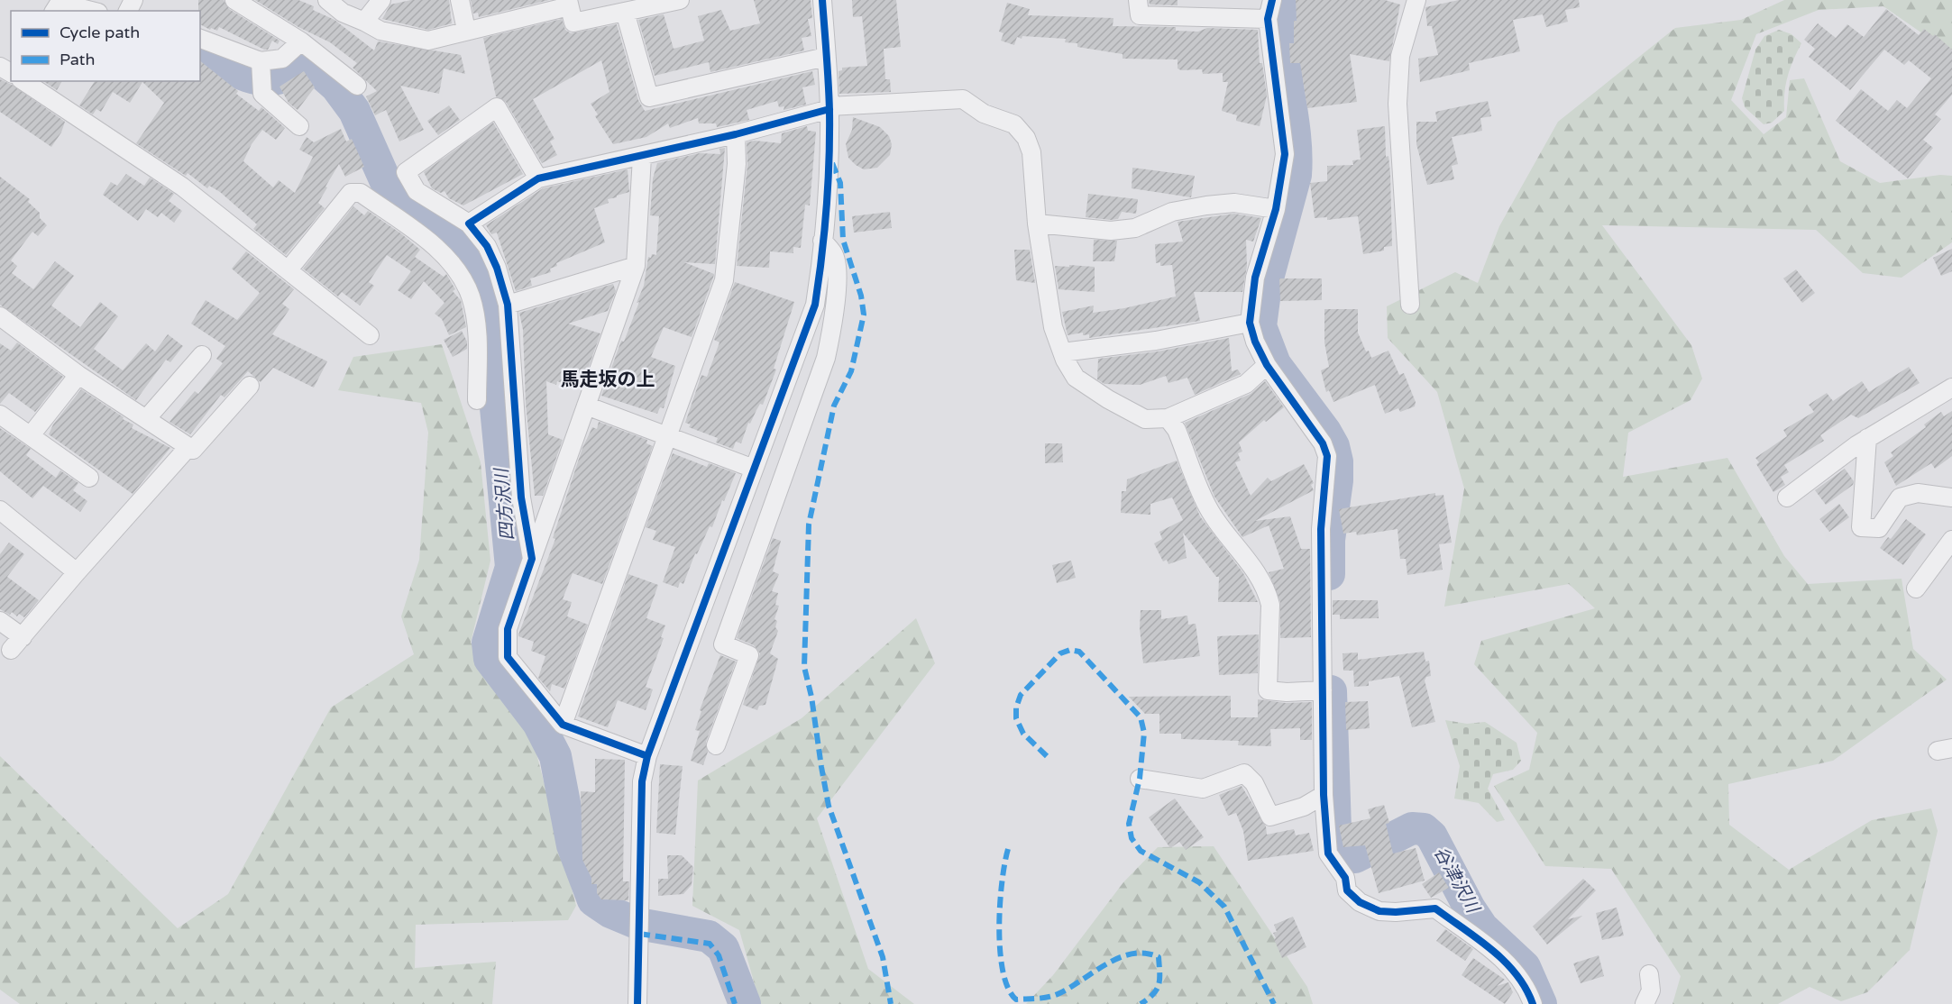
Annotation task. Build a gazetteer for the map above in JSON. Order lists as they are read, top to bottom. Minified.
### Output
{"districts":["馬走坂の上"],"water":["四方沢川","谷津沢川"],"legend":["Cycle path","Path"]}
